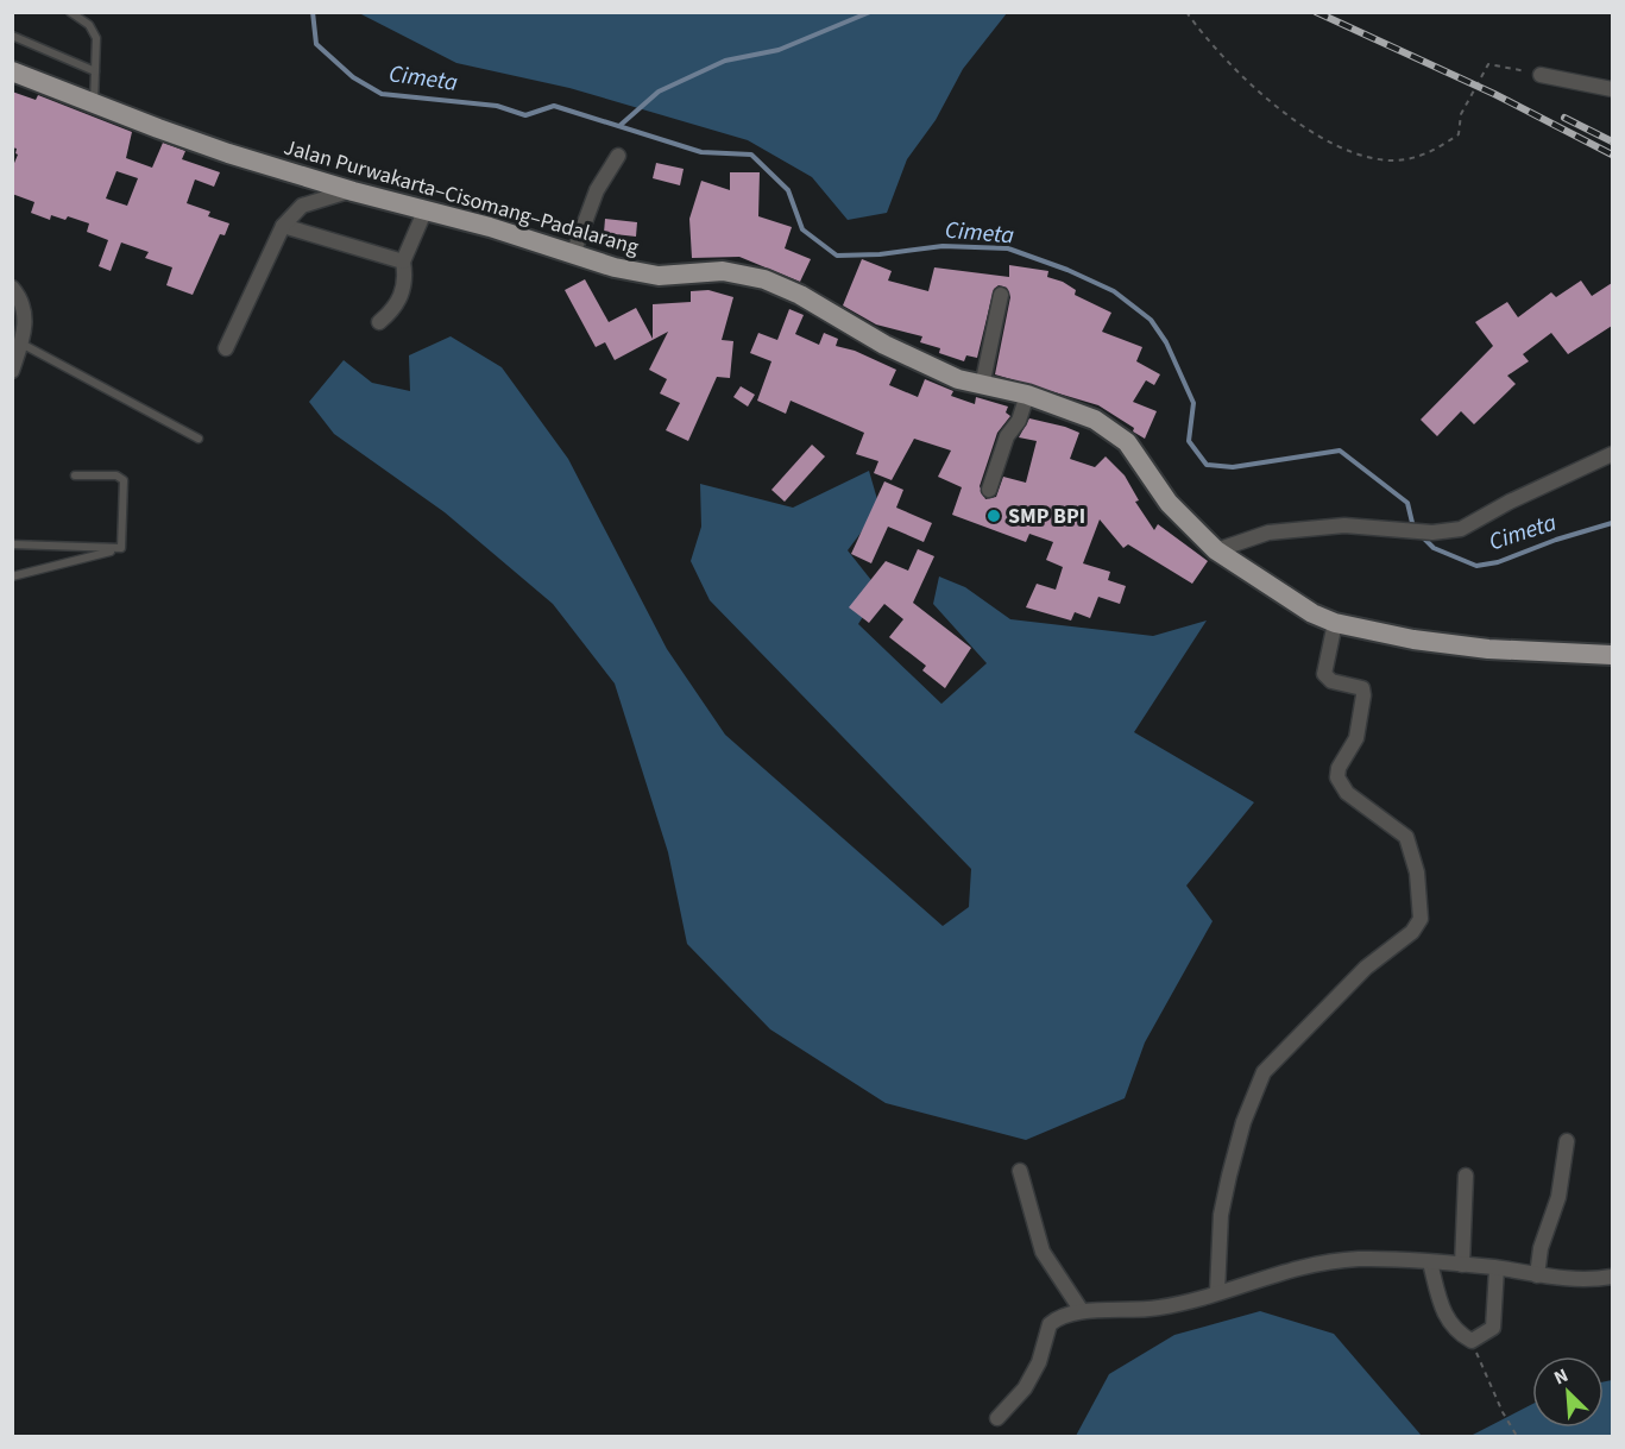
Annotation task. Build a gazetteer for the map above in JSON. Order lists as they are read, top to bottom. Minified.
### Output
{"streets":{"highway":["Jalan Purwakarta–Cisomang–Padalarang"]},"water":["Cimeta"],"places":["SMP BPI"],"north":"top left"}
